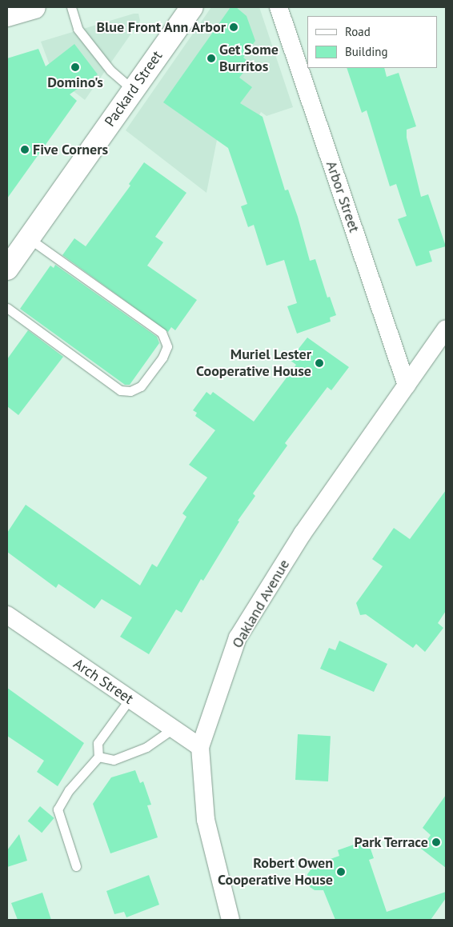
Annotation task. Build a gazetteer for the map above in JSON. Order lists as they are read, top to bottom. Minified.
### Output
{"streets":{"main road":["Packard Street"],"street":["Arbor Street","Oakland Avenue","Arch Street"]},"crossings":[["Arbor Street","Oakland Avenue"],["Oakland Avenue","Arch Street"]],"places":["Blue Front Ann Arbor","Get Some Burritos","Domino's","Five Corners","Muriel Lester Cooperative House","Park Terrace","Robert Owen Cooperative House"],"legend":["Road","Building"]}
